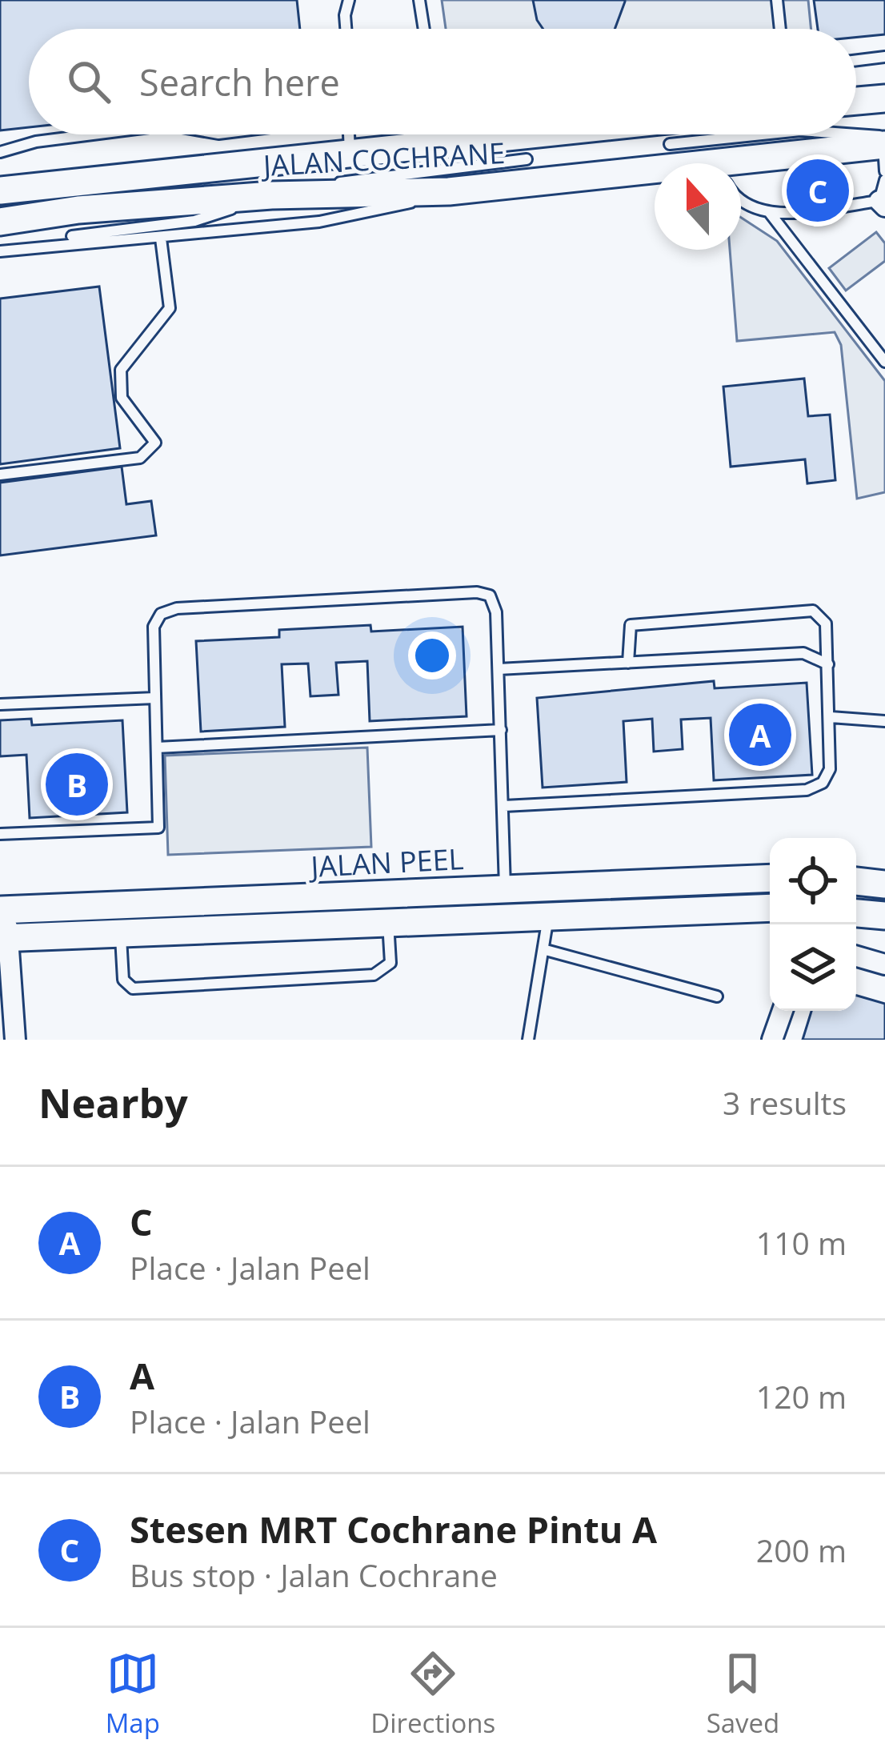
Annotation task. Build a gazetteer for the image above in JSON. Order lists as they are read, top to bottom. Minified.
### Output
{"streets":{"street":["JALAN COCHRANE","JALAN PEEL"]},"north":"top","page":{"search":"Search here","pins":["C","A","B"],"heading":["Nearby","3 results"],"list":[{"mark":"A","name":"C","note":"Place · Jalan Peel","value":"110 m"},{"mark":"B","name":"A","note":"Place · Jalan Peel","value":"120 m"},{"mark":"C","name":"Stesen MRT Cochrane Pintu A","note":"Bus stop · Jalan Cochrane","value":"200 m"}],"nav":["Map","Directions","Saved"]}}
